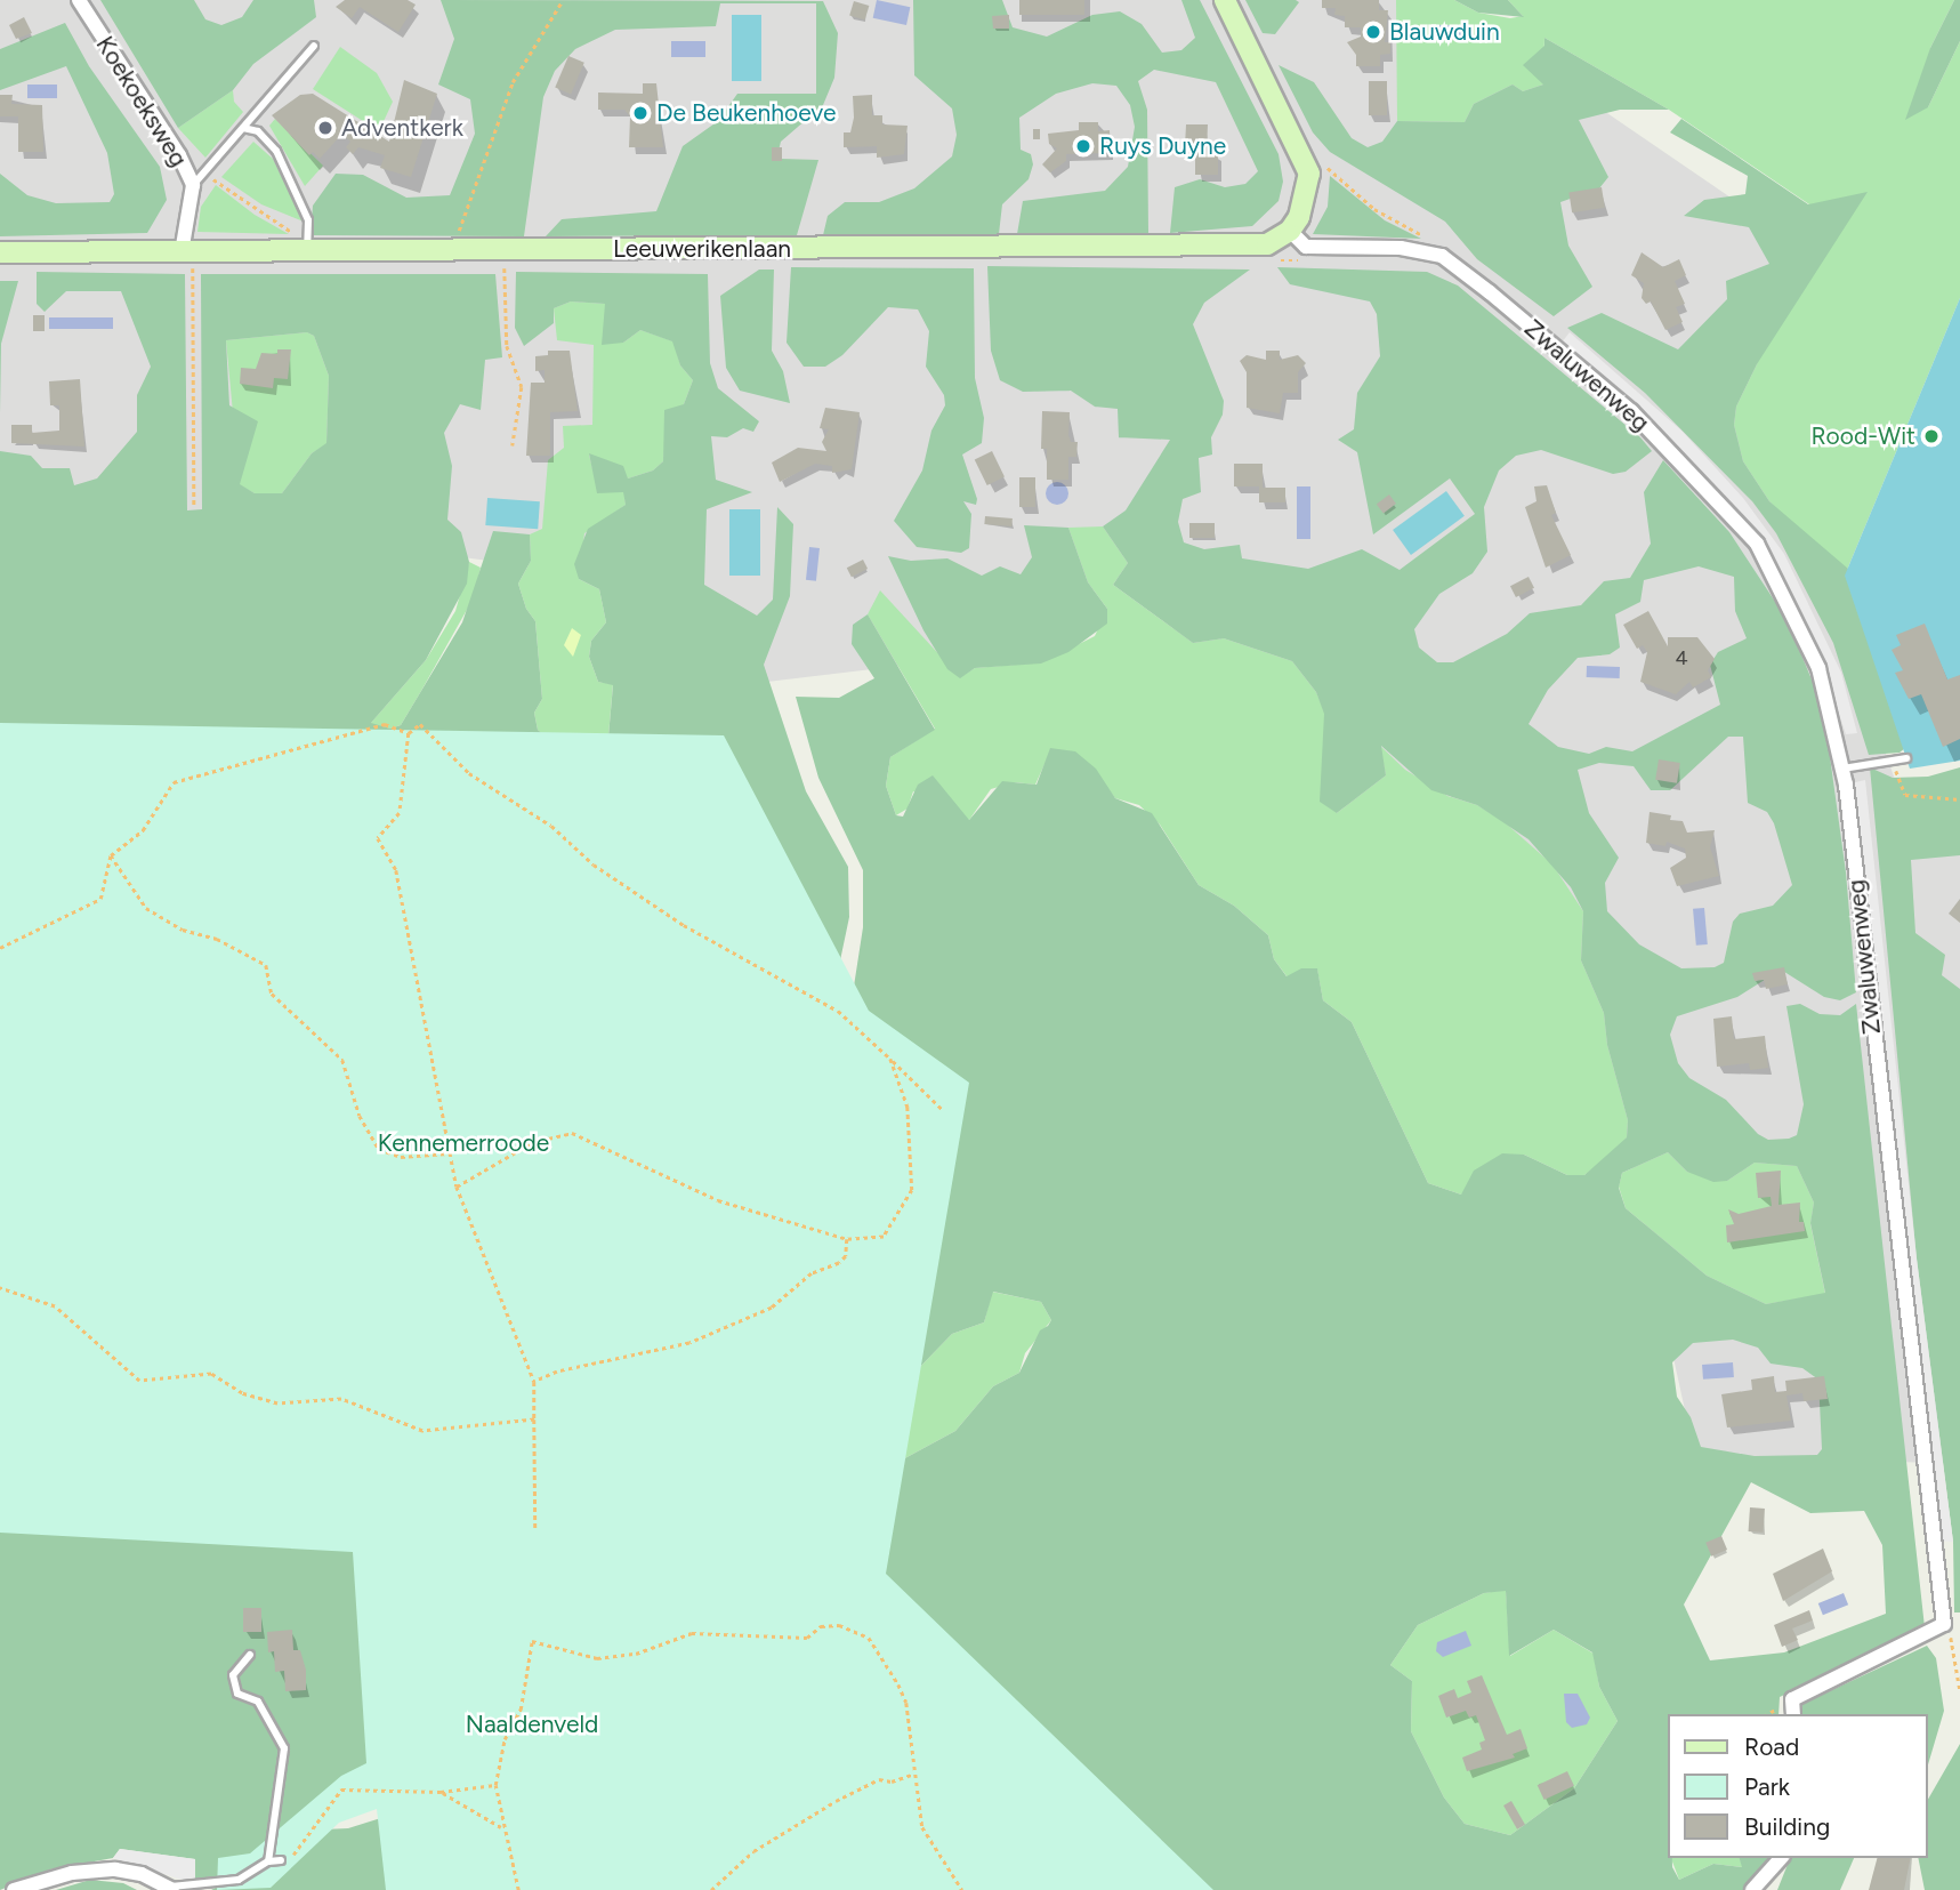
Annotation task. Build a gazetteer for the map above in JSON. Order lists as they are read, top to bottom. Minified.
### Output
{"streets":{"street":["Koekoeksweg","Leeuwerikenlaan","Zwaluwenweg"]},"crossings":[["Koekoeksweg","Leeuwerikenlaan"],["Leeuwerikenlaan","Zwaluwenweg"]],"parks":["Kennemerroode","Naaldenveld"],"places":["Blauwduin","De Beukenhoeve","Adventkerk","Ruys Duyne","Rood-Wit"],"house_numbers":["4"],"legend":["Road","Park","Building"]}
